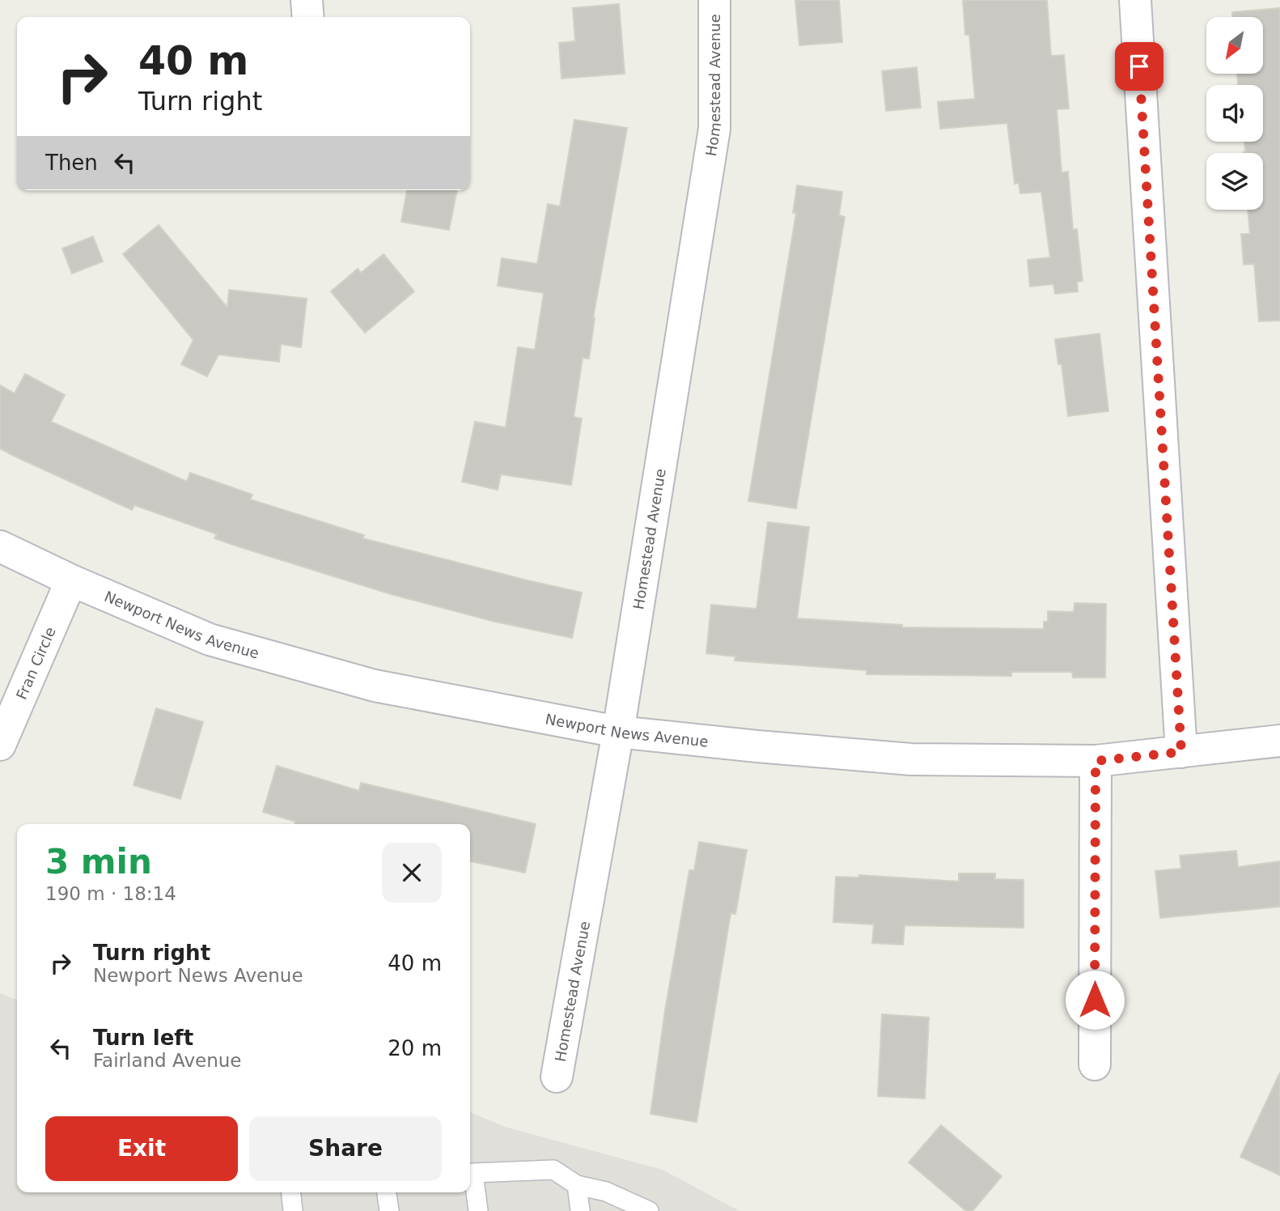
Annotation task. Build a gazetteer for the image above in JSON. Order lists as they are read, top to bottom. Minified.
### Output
{"streets":{"street":["Homestead Avenue","Newport News Avenue","Fran Circle"]},"crossings":[["Homestead Avenue","Newport News Avenue"],["Newport News Avenue","Fran Circle"]],"north":"bottom left","page":{"turn":["40 m","Turn right"],"then":"Then","heading":["3 min","190 m · 18:14"],"list":[{"name":"Turn right","note":"Newport News Avenue","value":"40 m"},{"name":"Turn left","note":"Fairland Avenue","value":"20 m"}],"buttons":["Exit","Share"]}}
